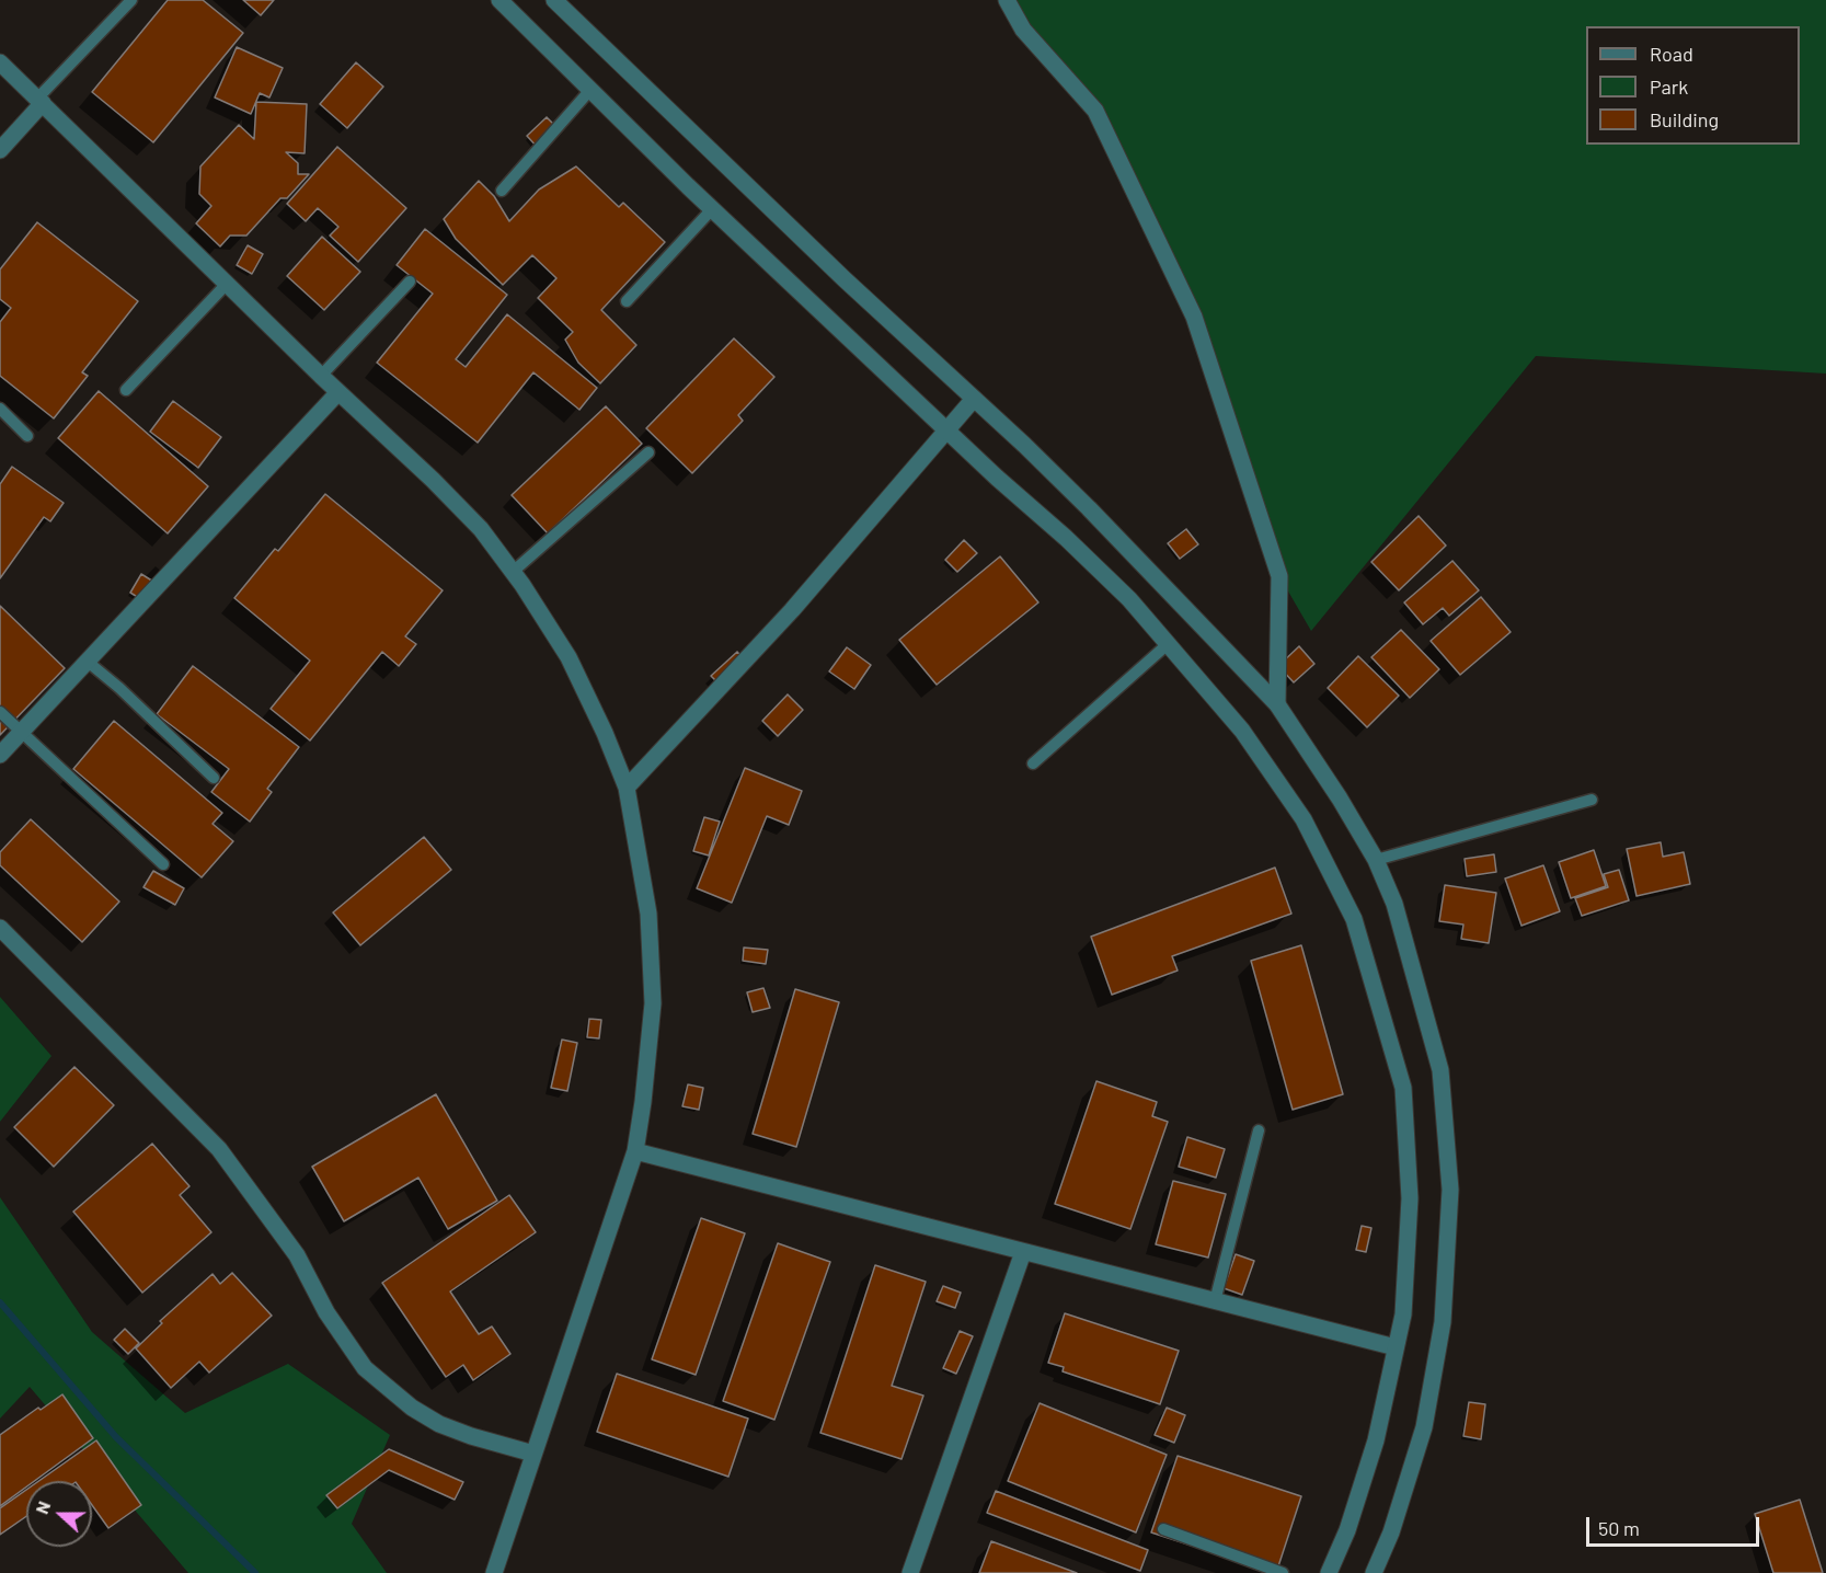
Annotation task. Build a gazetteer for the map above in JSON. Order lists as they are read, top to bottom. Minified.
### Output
{"legend":["Road","Park","Building"],"scale_bar":"50 m","north":"left"}
